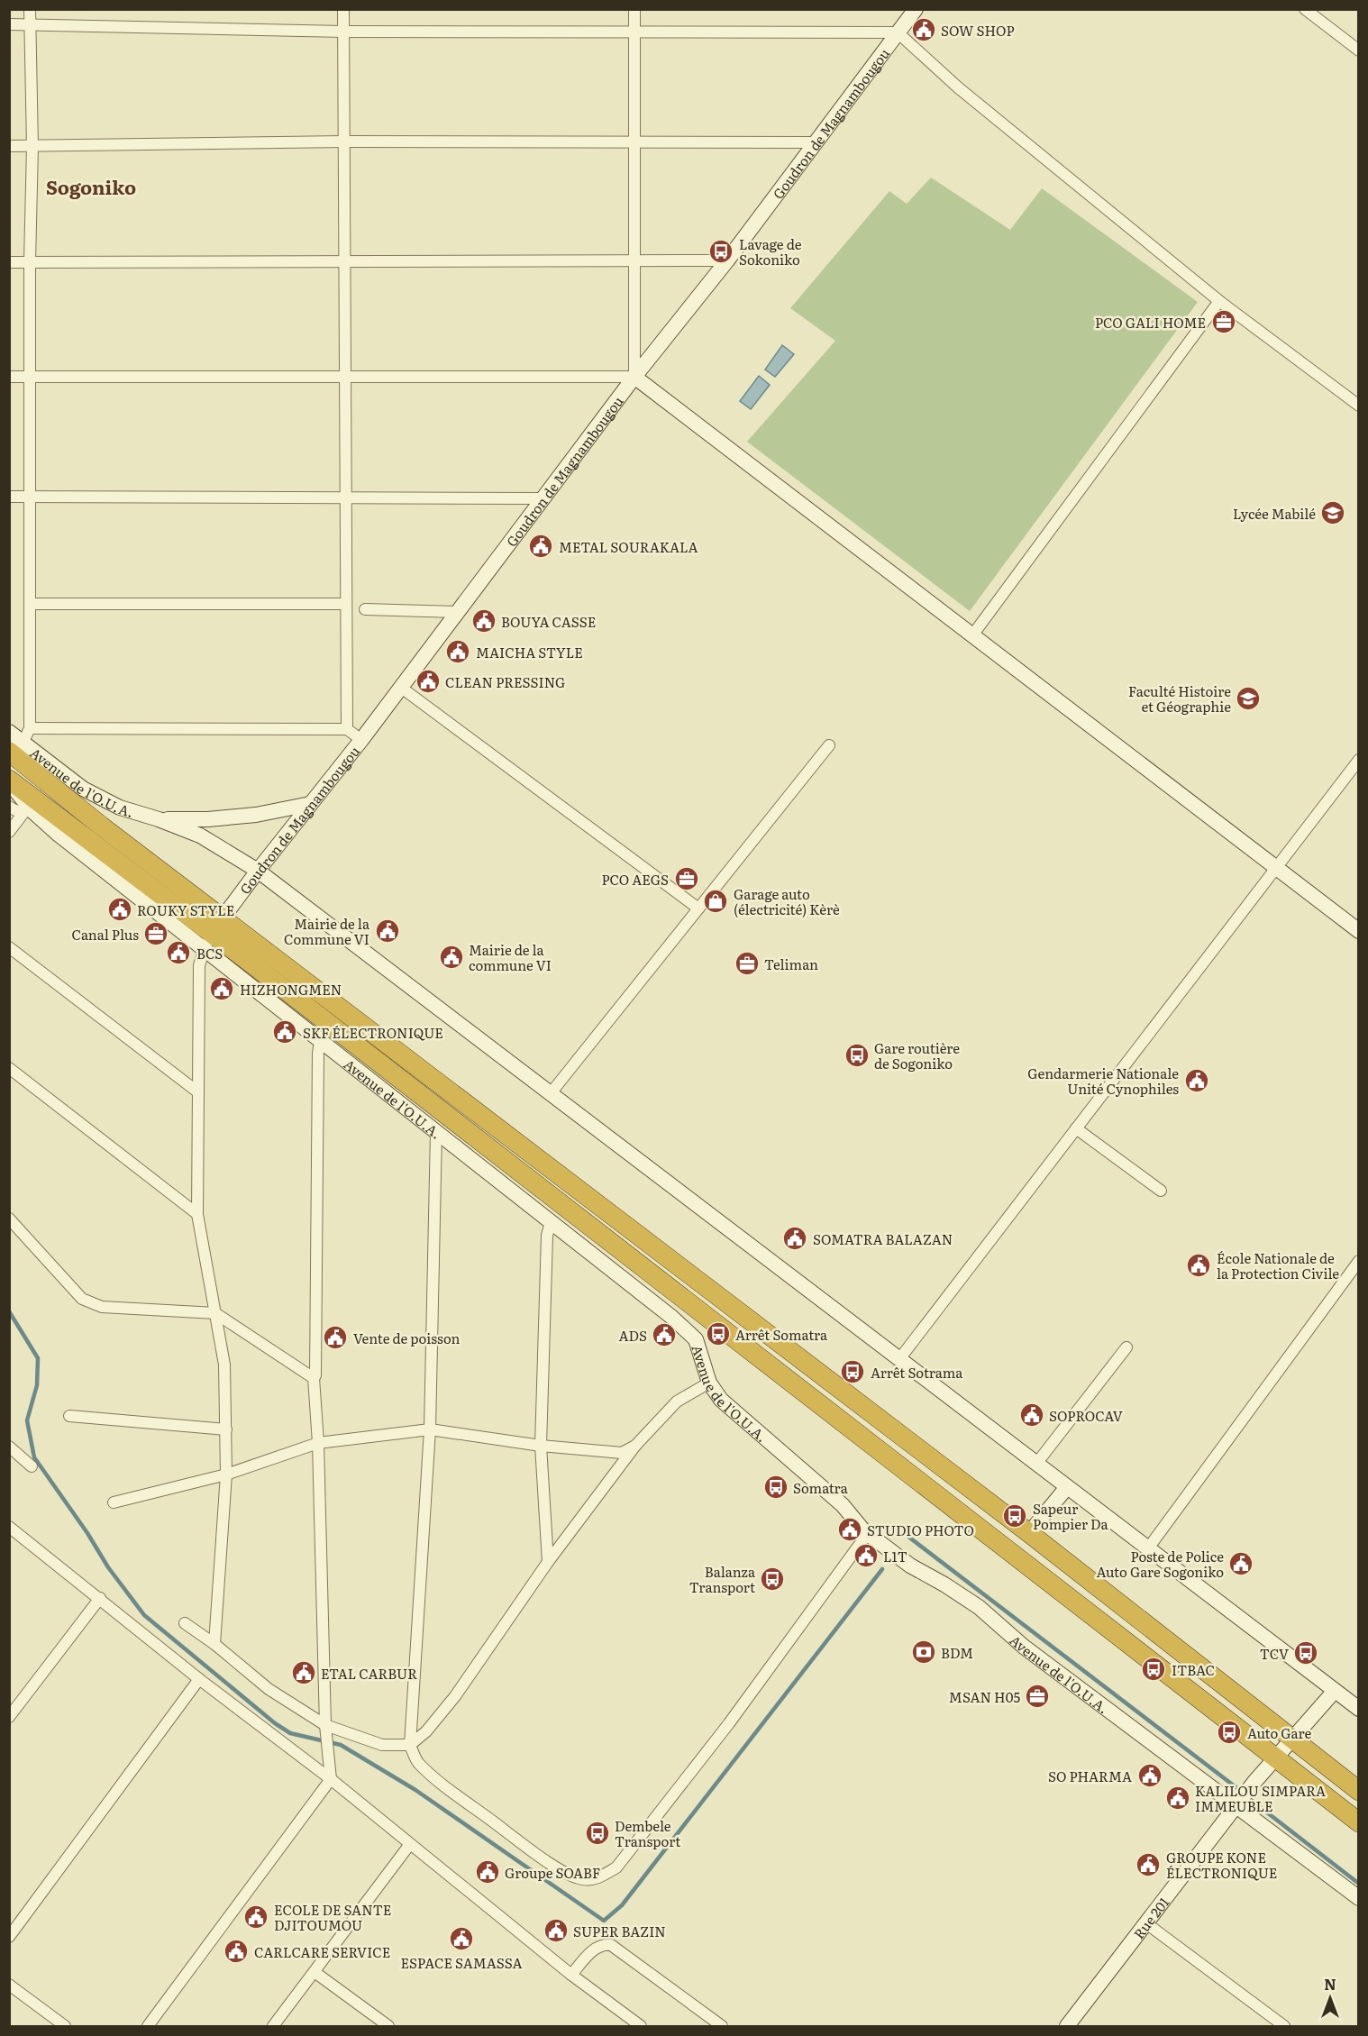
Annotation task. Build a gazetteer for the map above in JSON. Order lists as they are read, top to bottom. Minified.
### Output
{"streets":{"highway":["Avenue de l'O.U.A."],"street":["Goudron de Magnambougou","Rue 201"]},"crossings":[["Goudron de Magnambougou","Avenue de l'O.U.A."],["Avenue de l'O.U.A.","Rue 201"]],"districts":["Sogoniko"],"places":{"public building":["SOW SHOP","METAL SOURAKALA","BOUYA CASSE","MAICHA STYLE","CLEAN PRESSING","ROUKY STYLE","Mairie de la Commune VI","BCS","Mairie de la commune VI","HIZHONGMEN","SKF ÉLECTRONIQUE","Gendarmerie Nationale Unité Cynophiles","SOMATRA BALAZAN","École Nationale de la Protection Civile","ADS","Vente de poisson","SOPROCAV","STUDIO PHOTO","L1T","Poste de Police Auto Gare Sogoniko","ETAL CARBUR","SO PHARMA","KALILOU SIMPARA IMMEUBLE","GROUPE KONE ÉLECTRONIQUE","Groupe SOABF","ECOLE DE SANTE DJITOUMOU","SUPER BAZIN","ESPACE SAMASSA","CARLCARE SERVICE"],"bus stop":["Lavage de Sokoniko","Gare routière de Sogoniko","Arrêt Somatra","Arrêt Sotrama","Somatra","Sapeur Pompier Da","Balanza Transport","TCV","ITBAC","Auto Gare","Dembele Transport"],"office":["PCO GALI HOME","PCO AEGS","Canal Plus","Teliman","MSAN H05"],"school or university":["Lycée Mabilé","Faculté Histoire et Géographie"],"shop":["Garage auto (électricité) Kèrè"],"bank":["BDM"]},"north":"top"}
